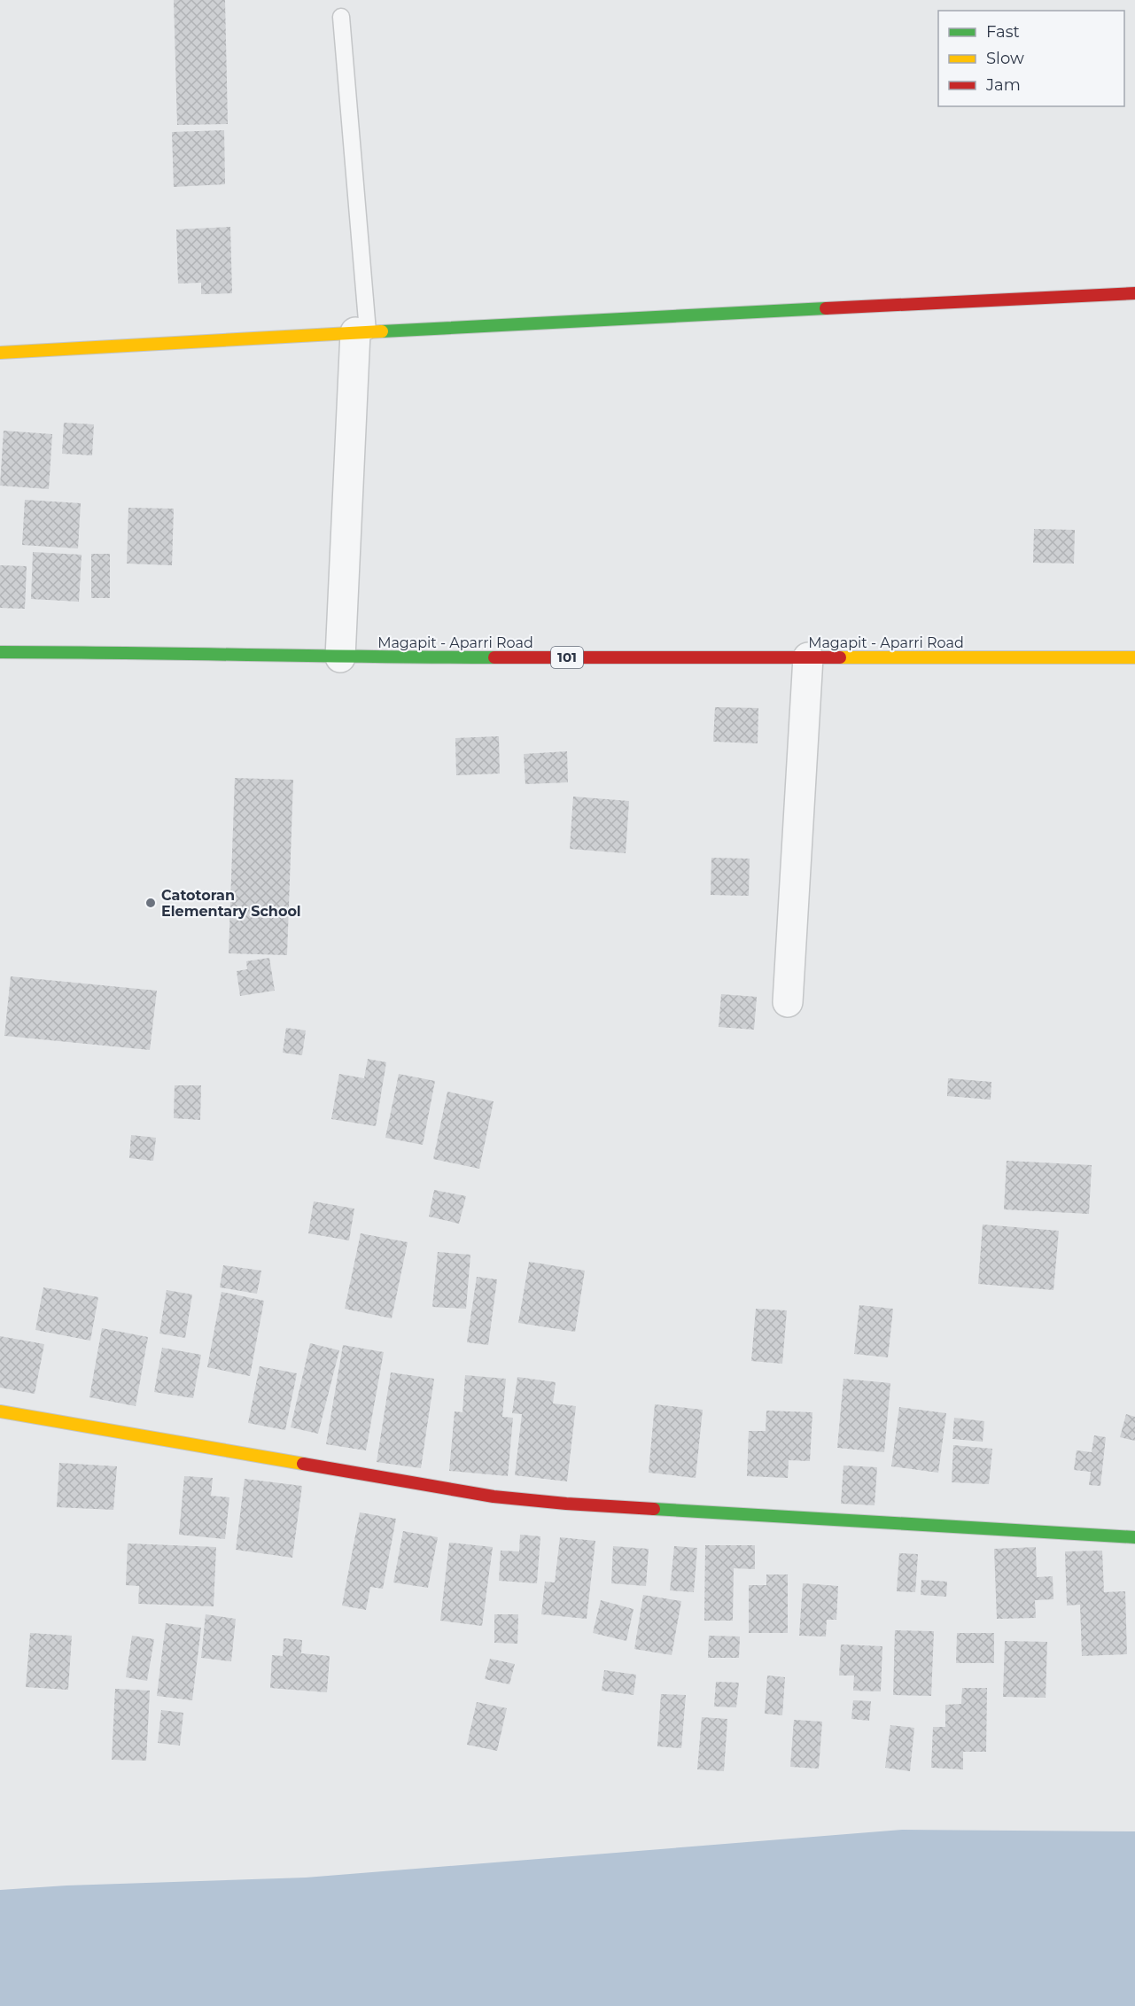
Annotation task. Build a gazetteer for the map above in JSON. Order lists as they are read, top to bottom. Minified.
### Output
{"streets":{"street":["Magapit - Aparri Road","101"]},"places":["Catotoran Elementary School"],"legend":["Fast","Slow","Jam"]}
